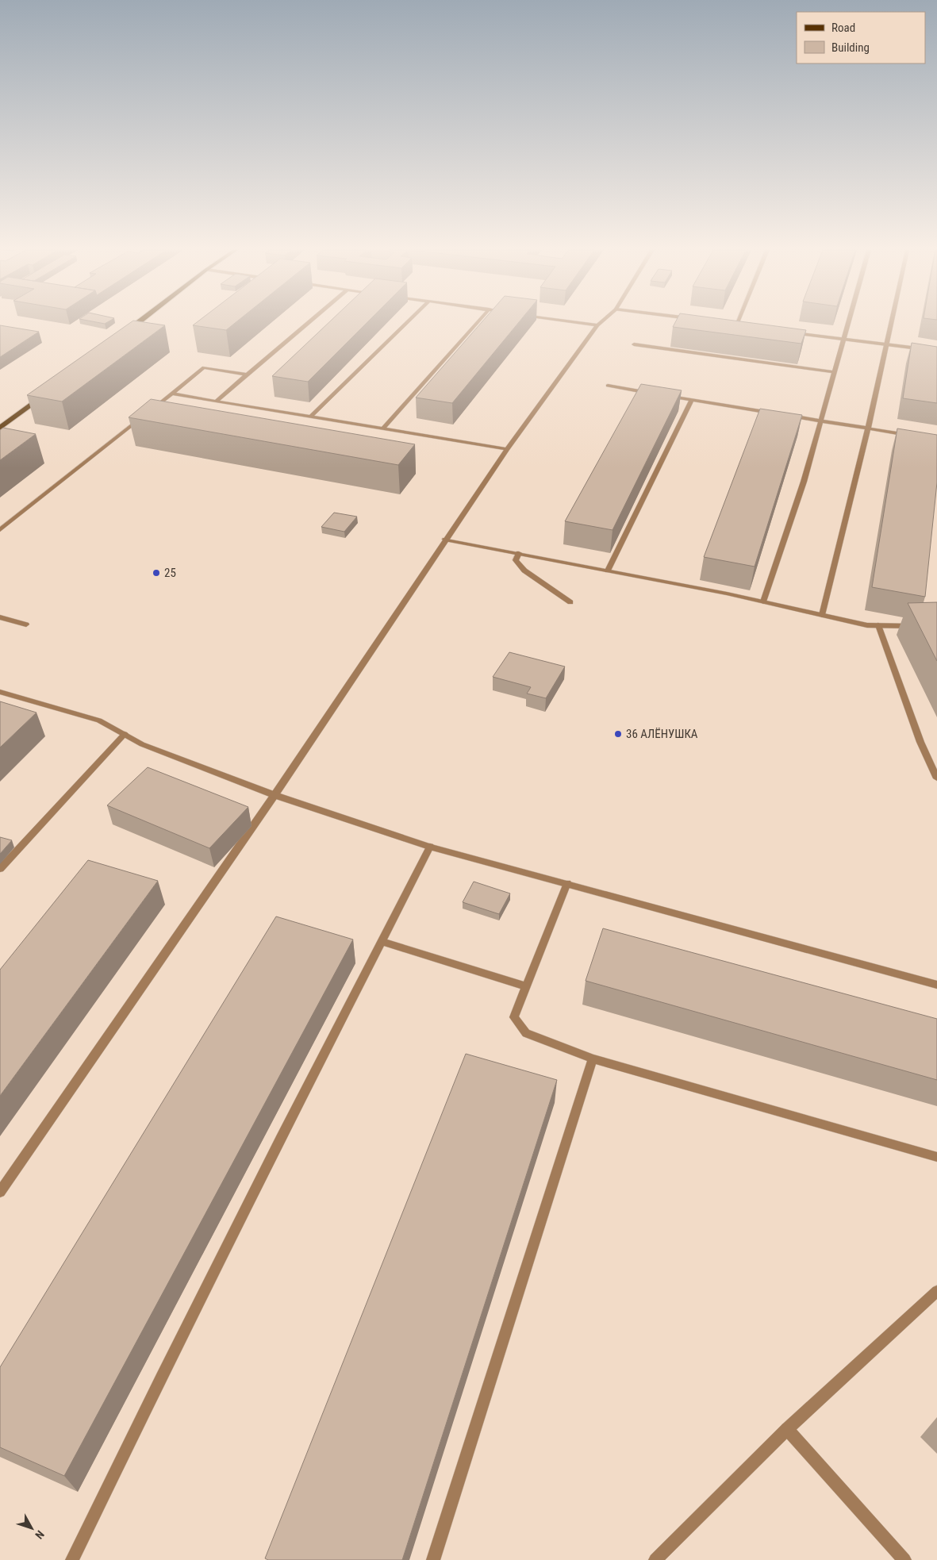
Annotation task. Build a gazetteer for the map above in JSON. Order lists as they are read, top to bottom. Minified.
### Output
{"places":["25","36 АЛЁНУШКА"],"legend":["Road","Building"],"north":"bottom right"}
